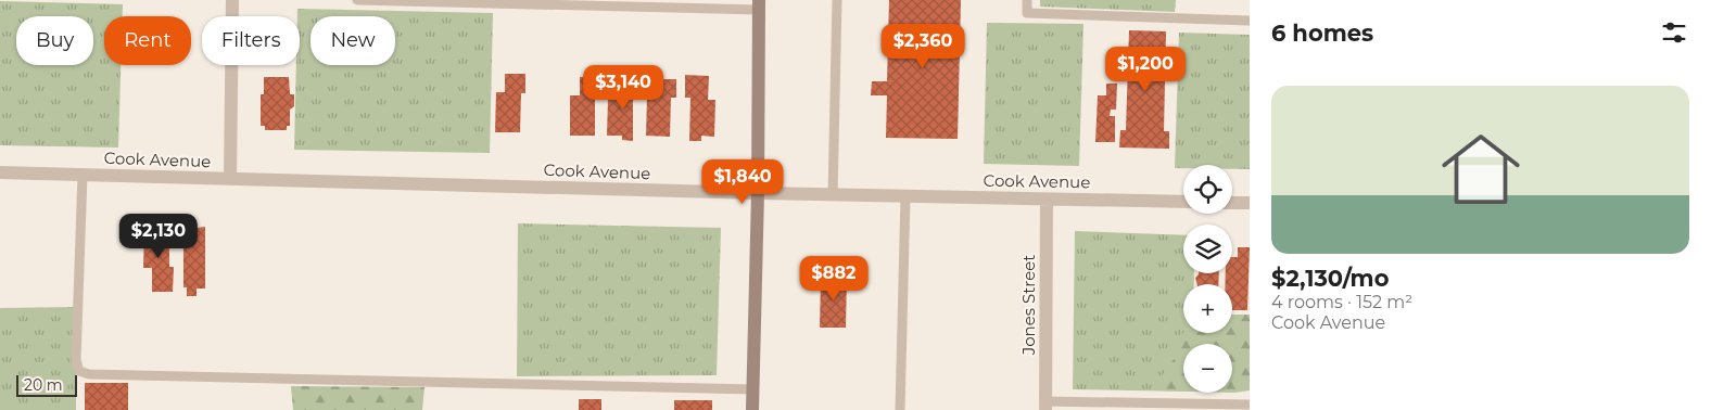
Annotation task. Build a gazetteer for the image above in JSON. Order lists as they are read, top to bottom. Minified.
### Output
{"streets":{"street":["Cook Avenue","Jones Street"]},"crossings":[["Cook Avenue","Jones Street"]],"scale_bar":"20 m","page":{"heading":"6 homes","chip":["Buy","Rent","Filters","New"],"price":["$2,360","$1,200","$3,140","$1,840","$2,130","$882"],"list":[{"name":"$2,130/mo","note":"4 rooms · 152 m² · Cook Avenue"}],"map_buttons":["+","−"],"scale":"20 m"}}
